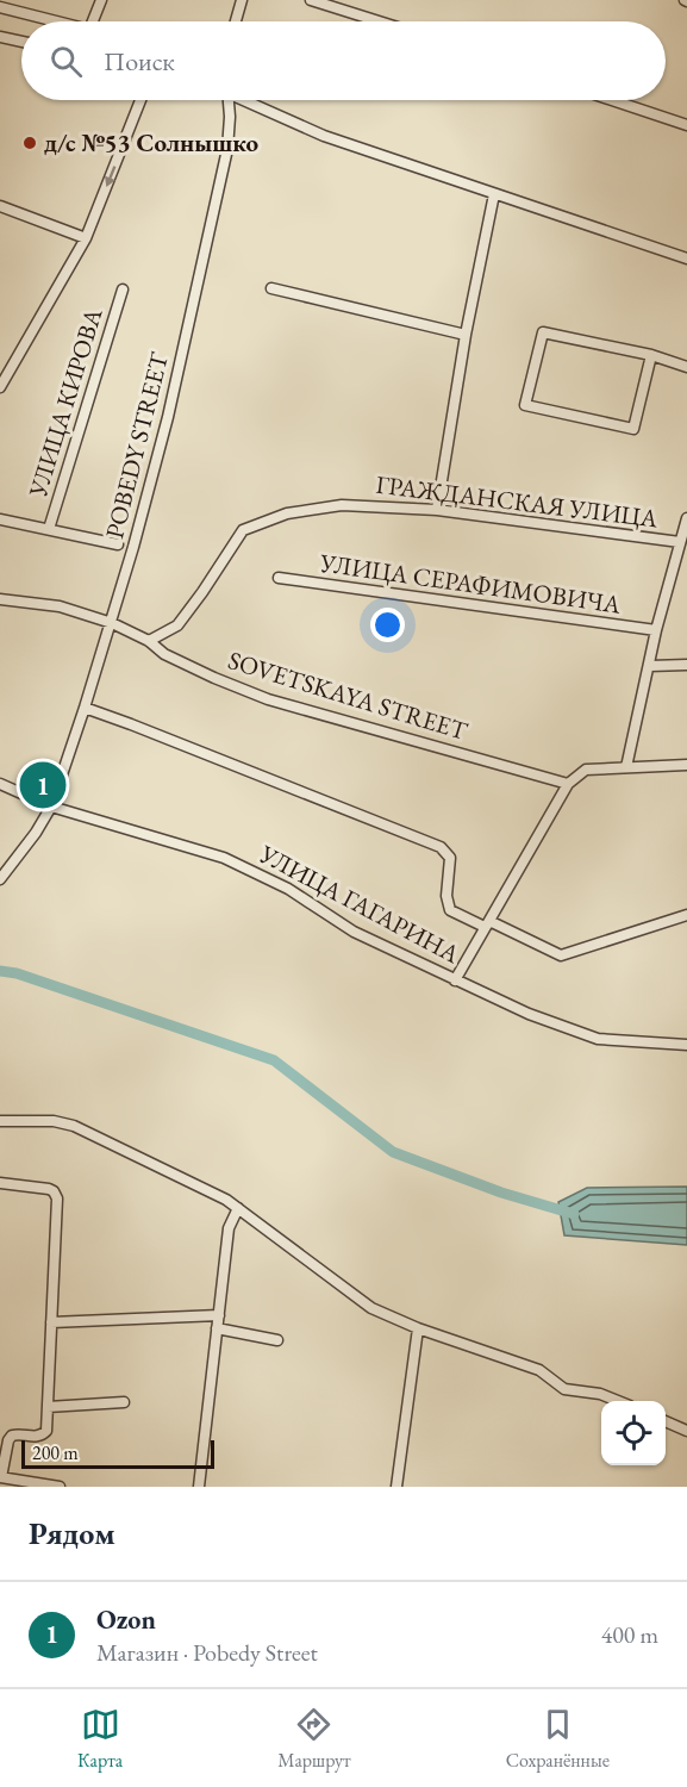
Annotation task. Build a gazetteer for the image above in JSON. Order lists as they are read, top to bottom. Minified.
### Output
{"streets":{"street":["УЛИЦА КИРОВА","POBEDY STREET","ГРАЖДАНСКАЯ УЛИЦА","УЛИЦА СЕРАФИМОВИЧА","SOVETSKAYA STREET","УЛИЦА ГАГАРИНА"]},"crossings":[["POBEDY STREET","SOVETSKAYA STREET"],["POBEDY STREET","УЛИЦА ГАГАРИНА"],["ГРАЖДАНСКАЯ УЛИЦА","SOVETSKAYA STREET"]],"places":["д/с №53 Солнышко"],"scale_bar":"200 m","page":{"search":"Поиск","pins":"1","scale":"200 m","heading":"Рядом","list":[{"mark":"1","name":"Ozon","note":"Магазин · Pobedy Street","value":"400 m"}],"nav":["Карта","Маршрут","Сохранённые"]}}
